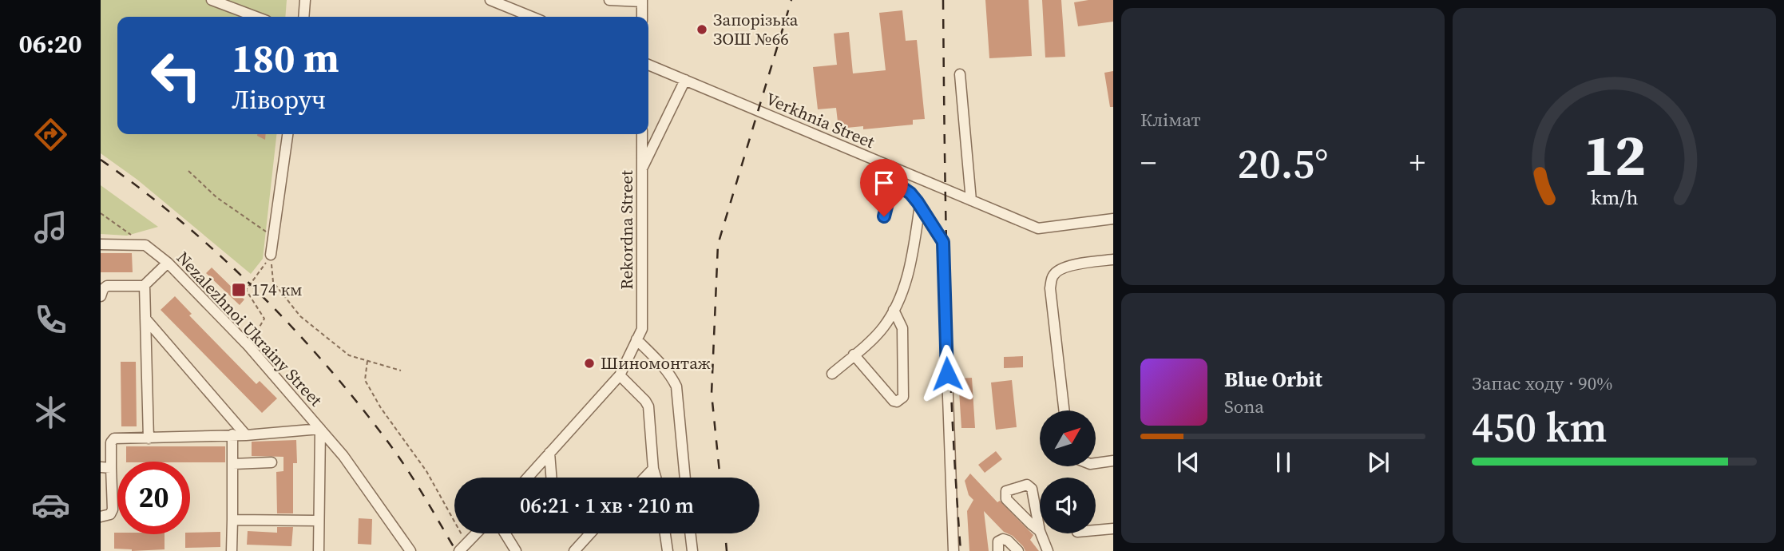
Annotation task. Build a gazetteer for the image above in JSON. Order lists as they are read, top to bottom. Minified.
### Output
{"streets":{"street":["Verkhnia Street","Rekordna Street","Nezalezhnoi Ukrainy Street"]},"places":{"other":["Запорізька ЗОШ №66","Шиномонтаж"],"transit":["174 км"]},"north":"top right","page":{"tabs":"06:20","tile":["Клімат",["Запас ходу · 90%","450 km"]],"turn":["180 m","Ліворуч"],"heat":["−","20.5°","+"],"song":["Blue Orbit","Sona"],"limit":"20","trip":"06:21 · 1 хв · 210 m","gauge":["12","km/h"]}}
